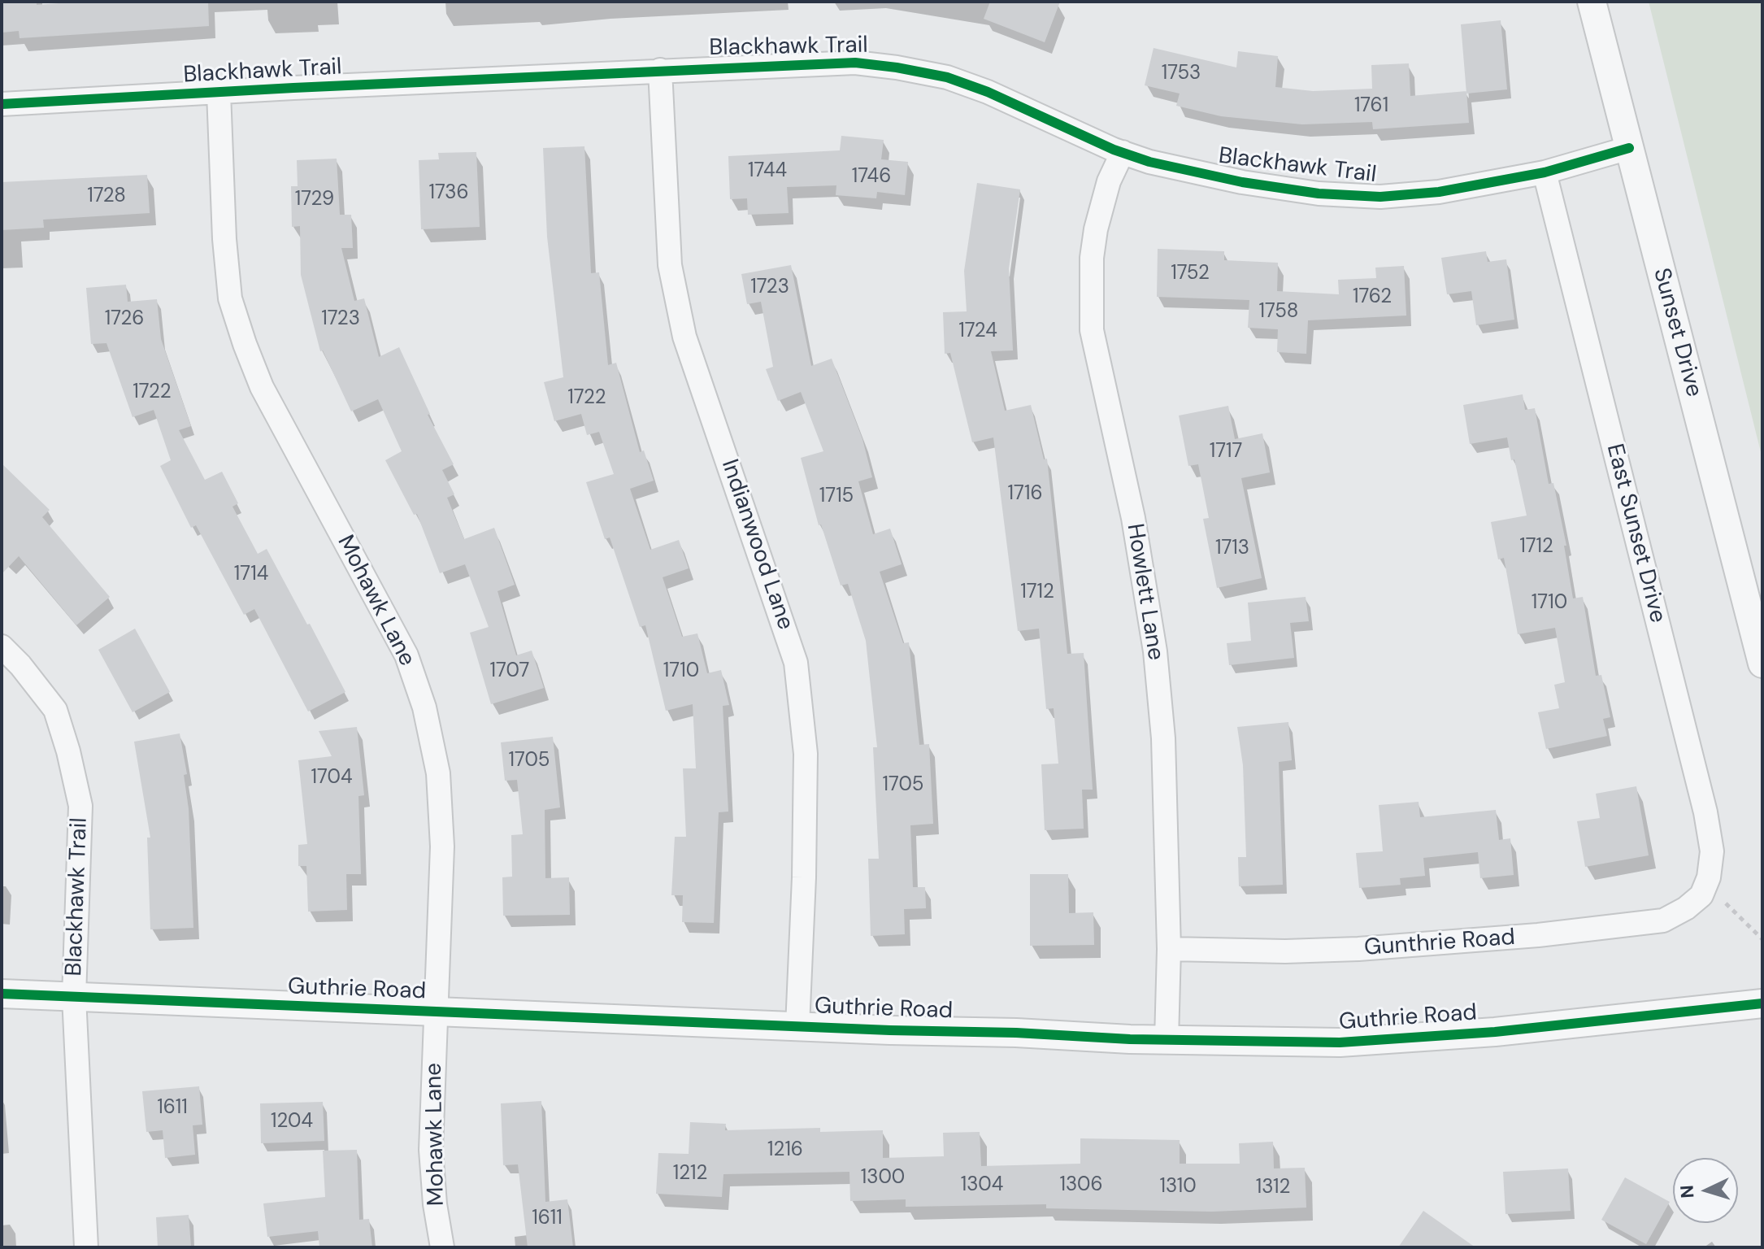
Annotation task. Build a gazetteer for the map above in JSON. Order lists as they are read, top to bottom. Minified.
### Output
{"streets":{"street":["Blackhawk Trail","Sunset Drive","East Sunset Drive","Indianwood Lane","Howlett Lane","Mohawk Lane","Gunthrie Road","Guthrie Road"]},"crossings":[["Blackhawk Trail","Sunset Drive"],["Blackhawk Trail","East Sunset Drive"],["Blackhawk Trail","Indianwood Lane"],["Blackhawk Trail","Howlett Lane"],["Blackhawk Trail","Mohawk Lane"],["Blackhawk Trail","Guthrie Road"],["East Sunset Drive","Gunthrie Road"],["Indianwood Lane","Guthrie Road"],["Howlett Lane","Gunthrie Road"],["Howlett Lane","Guthrie Road"],["Mohawk Lane","Guthrie Road"]],"house_numbers":["1753","1761","1744","1746","1736","1728","1729","1752","1723","1762","1758","1726","1723","1724","1722","1722","1717","1716","1715","1712","1713","1714","1712","1710","1707","1710","1705","1704","1705","1611","1204","1216","1212","1300","1304","1306","1310","1312","1611"],"north":"left"}
